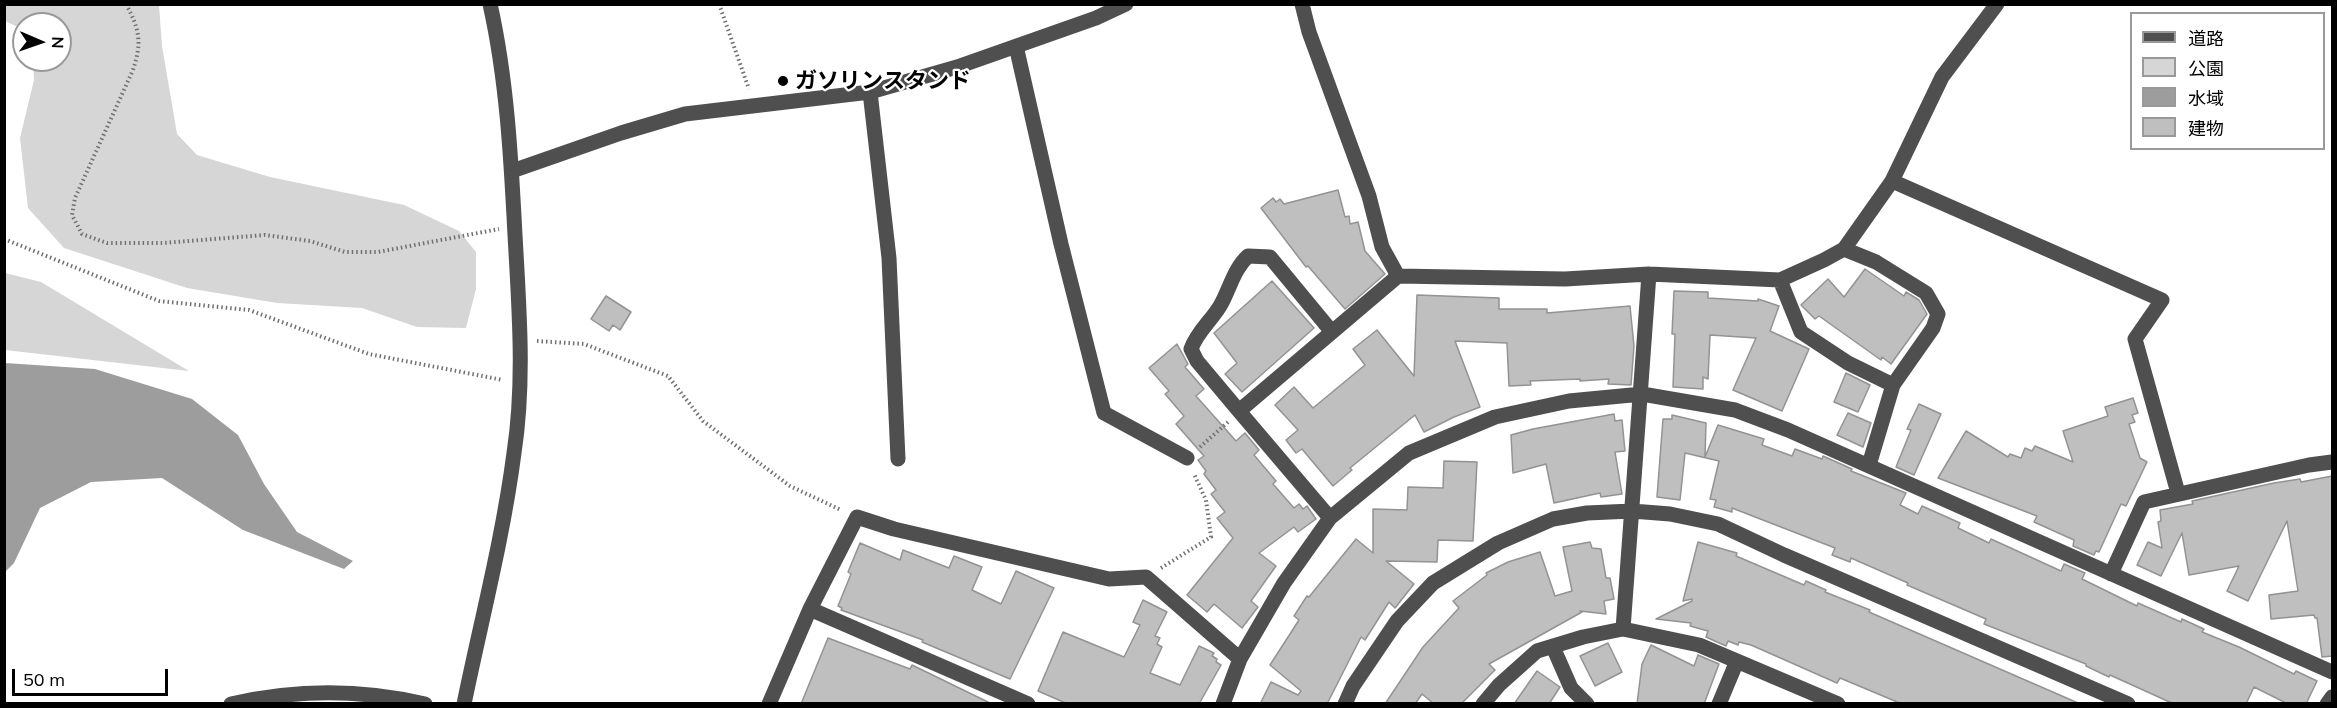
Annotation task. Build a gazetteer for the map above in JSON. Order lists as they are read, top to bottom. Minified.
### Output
{"places":["ガソリンスタンド"],"legend":["道路","公園","水域","建物"],"scale_bar":"50 m","north":"right"}
